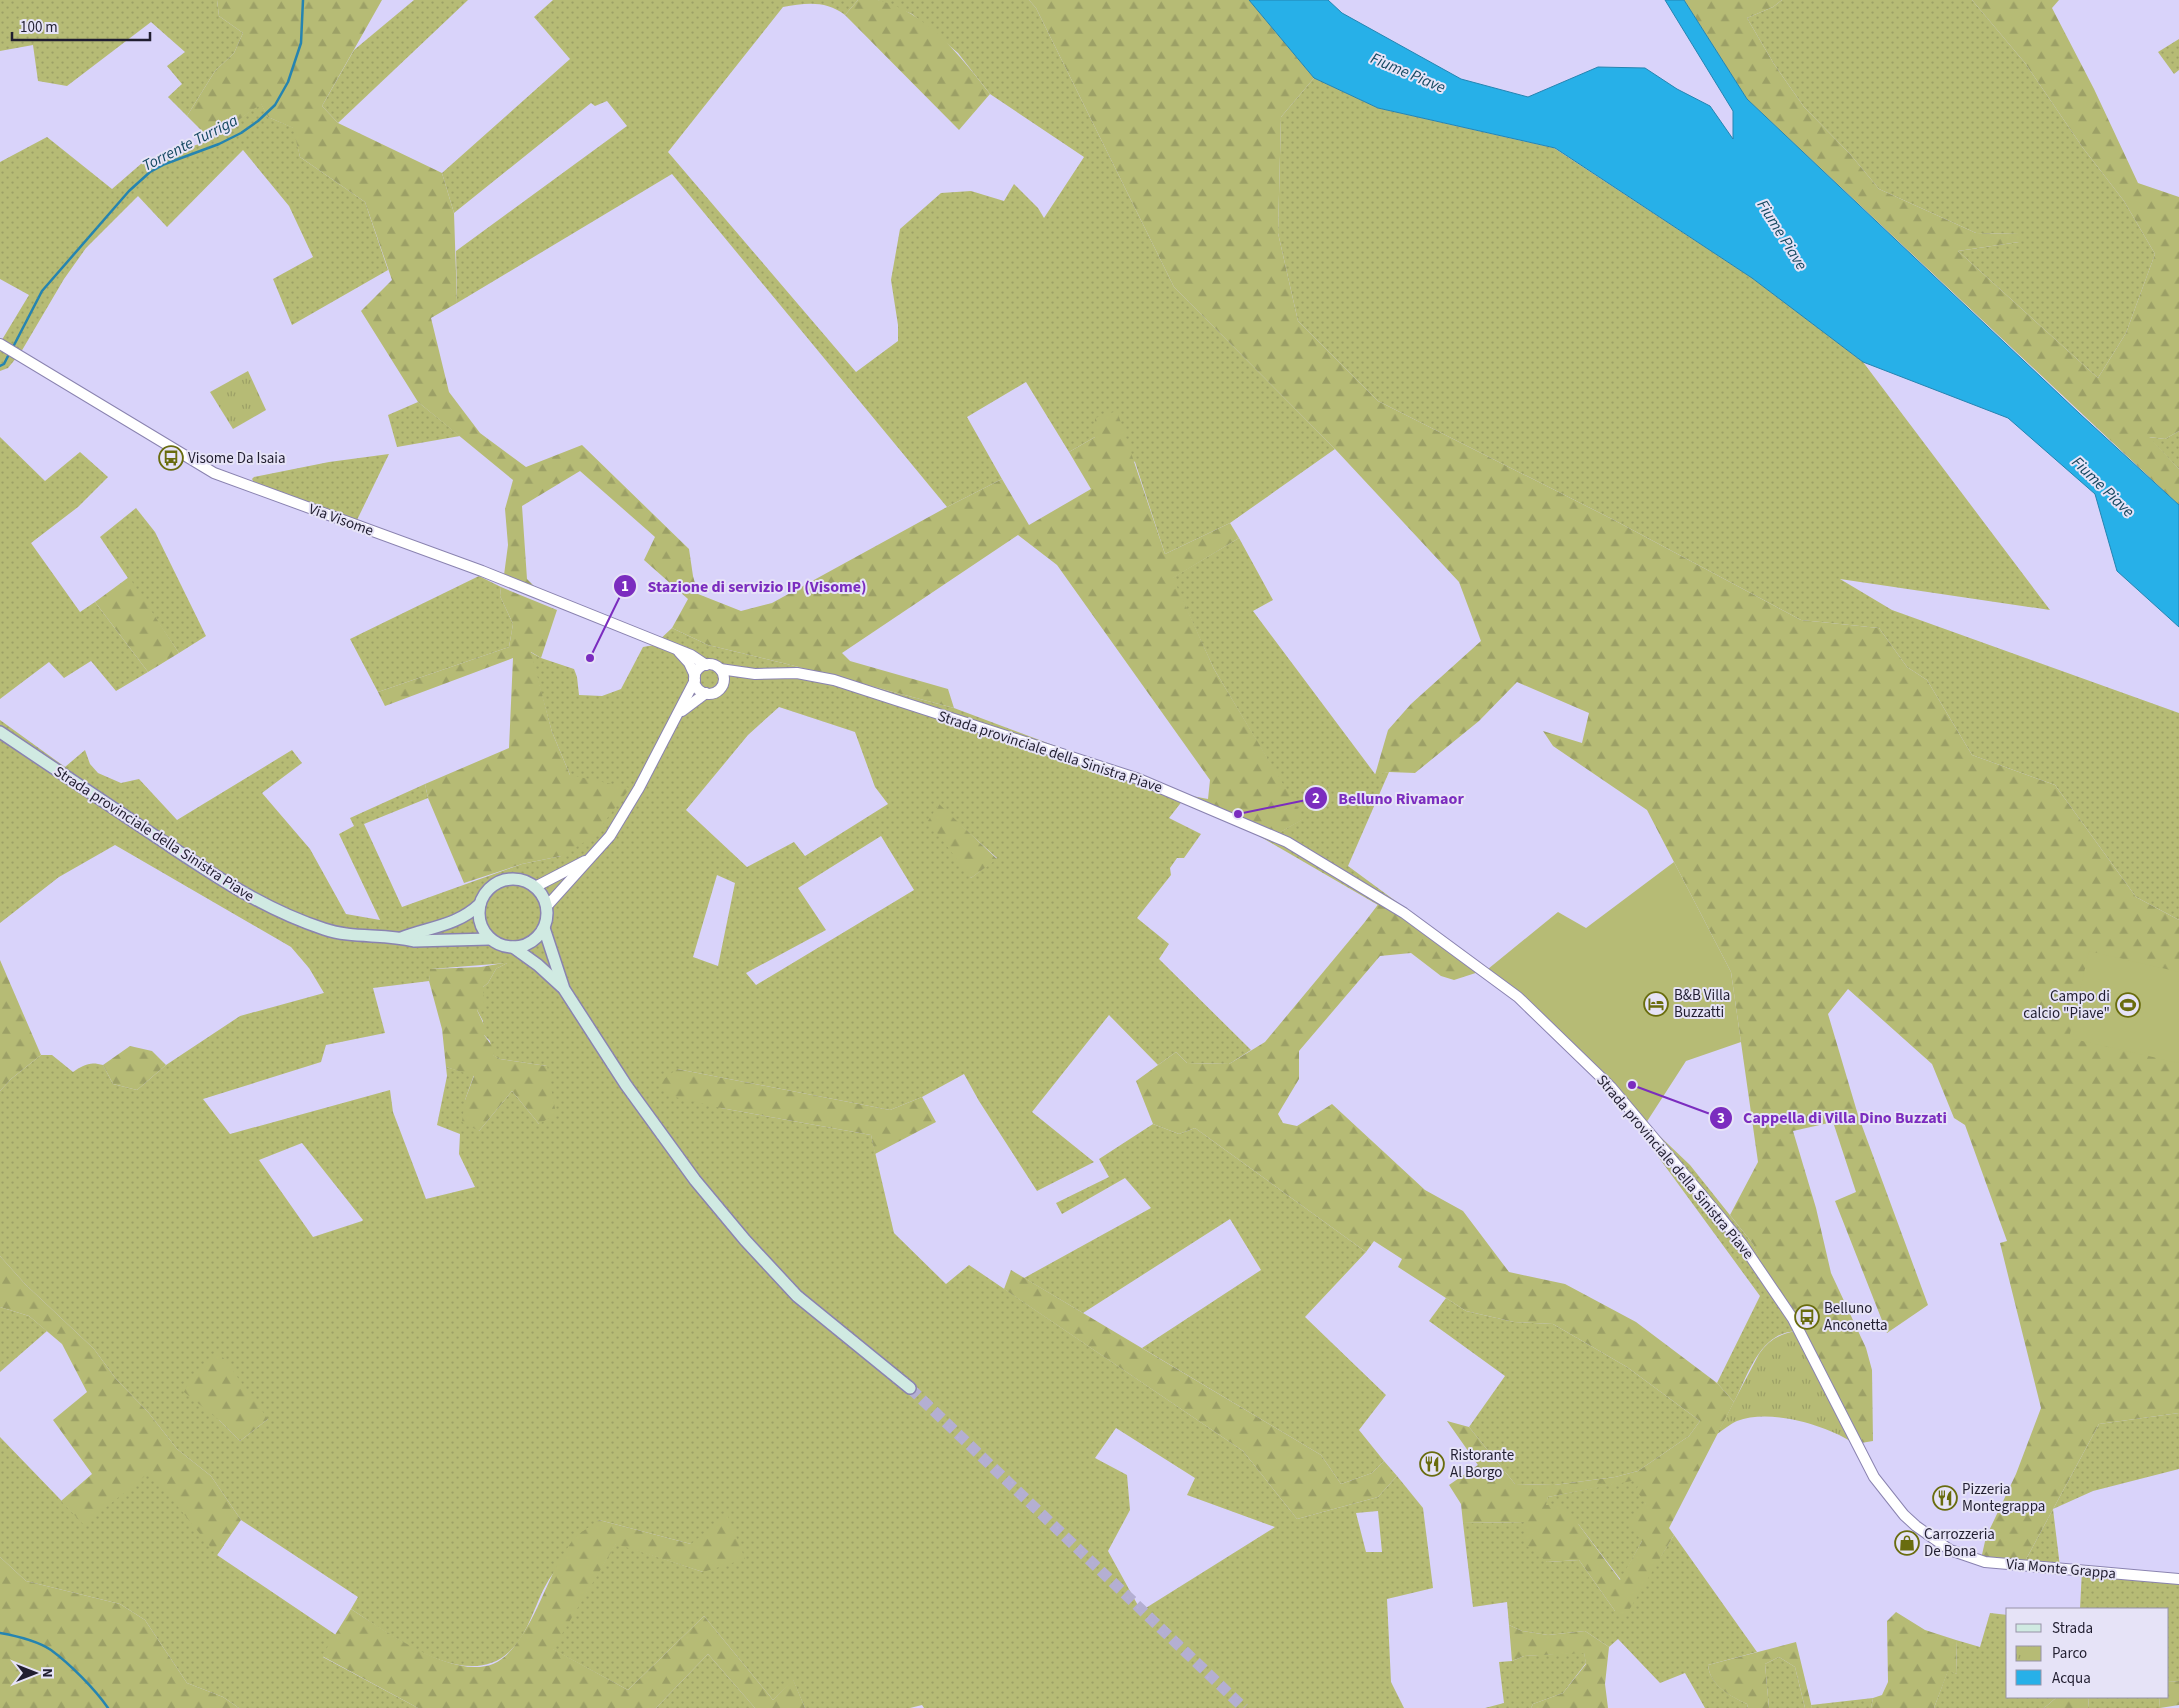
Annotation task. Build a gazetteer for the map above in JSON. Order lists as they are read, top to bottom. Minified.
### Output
{"streets":{"main road":["Strada provinciale della Sinistra Piave"],"street":["Via Visome","Via Monte Grappa"]},"crossings":[["Via Visome","Strada provinciale della Sinistra Piave"],["Strada provinciale della Sinistra Piave","Via Monte Grappa"]],"water":["Fiume Piave","Torrente Turriga"],"places":{"bus stop":["Visome Da Isaia","Belluno Anconetta"],"other":["Stazione di servizio IP (Visome)","Belluno Rivamaor","Cappella di Villa Dino Buzzati"],"hotel":["B&B Villa Buzzatti"],"sports":["Campo di calcio \"Piave\""],"restaurant":["Ristorante Al Borgo","Pizzeria Montegrappa"],"shop":["Carrozzeria De Bona"]},"legend":["Strada","Parco","Acqua"],"scale_bar":"100 m","north":"right"}
